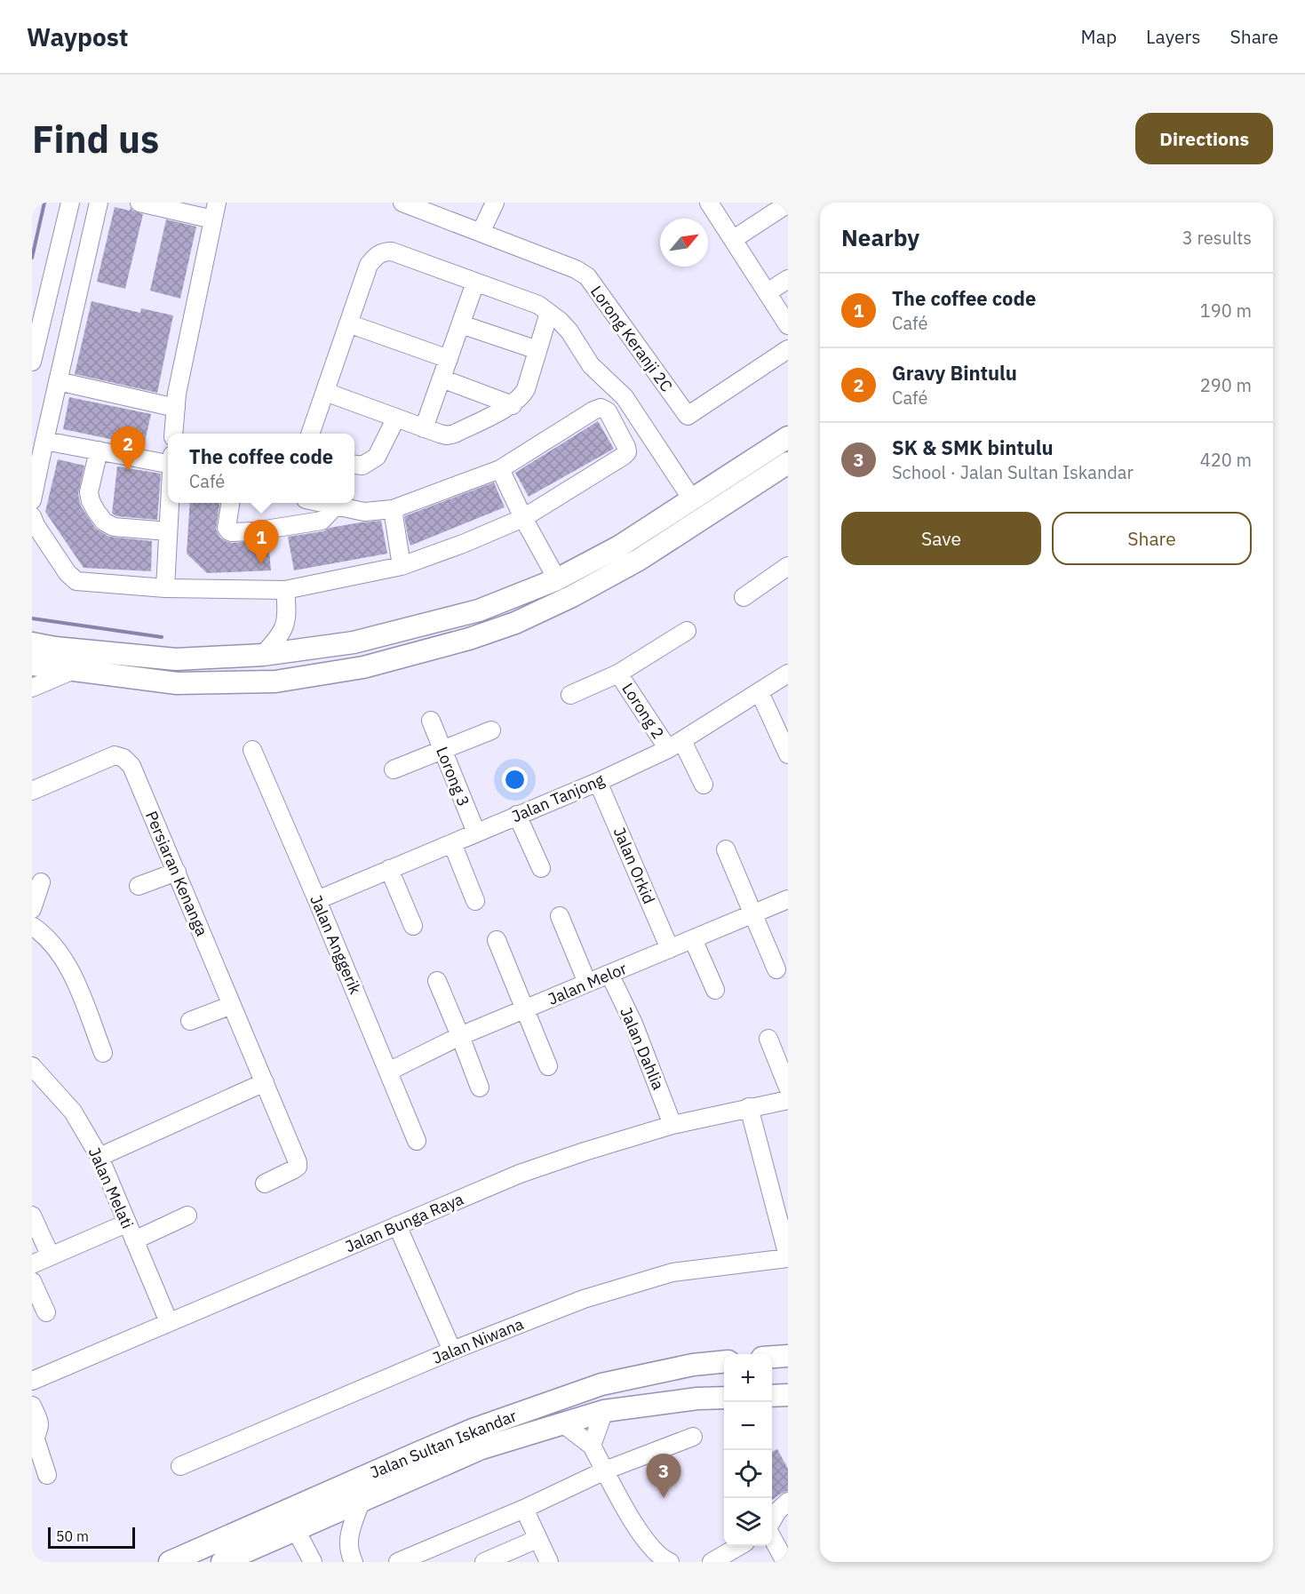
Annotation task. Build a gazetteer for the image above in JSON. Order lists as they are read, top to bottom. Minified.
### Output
{"streets":{"main road":["Jalan Sultan Iskandar"],"street":["Lorong Keranji 2C","Lorong 2","Lorong 3","Jalan Tanjong","Jalan Orkid","Persiaran Kenanga","Jalan Anggerik","Jalan Melor","Jalan Dahlia","Jalan Melati","Jalan Bunga Raya","Jalan Niwana"]},"crossings":[["Lorong 2","Jalan Tanjong"],["Lorong 3","Jalan Tanjong"],["Jalan Tanjong","Jalan Orkid"],["Jalan Tanjong","Jalan Anggerik"],["Jalan Orkid","Jalan Melor"],["Jalan Anggerik","Jalan Melor"],["Jalan Melor","Jalan Dahlia"],["Jalan Dahlia","Jalan Bunga Raya"],["Jalan Melati","Jalan Bunga Raya"]],"scale_bar":"50 m","north":"top right","page":{"header":"Waypost","nav":["Map","Layers","Share"],"buttons":["Directions",["Save","Share"]],"title":"Find us","heading":["Nearby","3 results"],"list":[{"mark":"1","name":"The coffee code","note":"Café","value":"190 m"},{"mark":"2","name":"Gravy Bintulu","note":"Café","value":"290 m"},{"mark":"3","name":"SK & SMK bintulu","note":"School · Jalan Sultan Iskandar","value":"420 m"}],"pins":["2","1","3"],"popup":["The coffee code","Café"],"map_buttons":["+","−"],"scale":"50 m"}}
